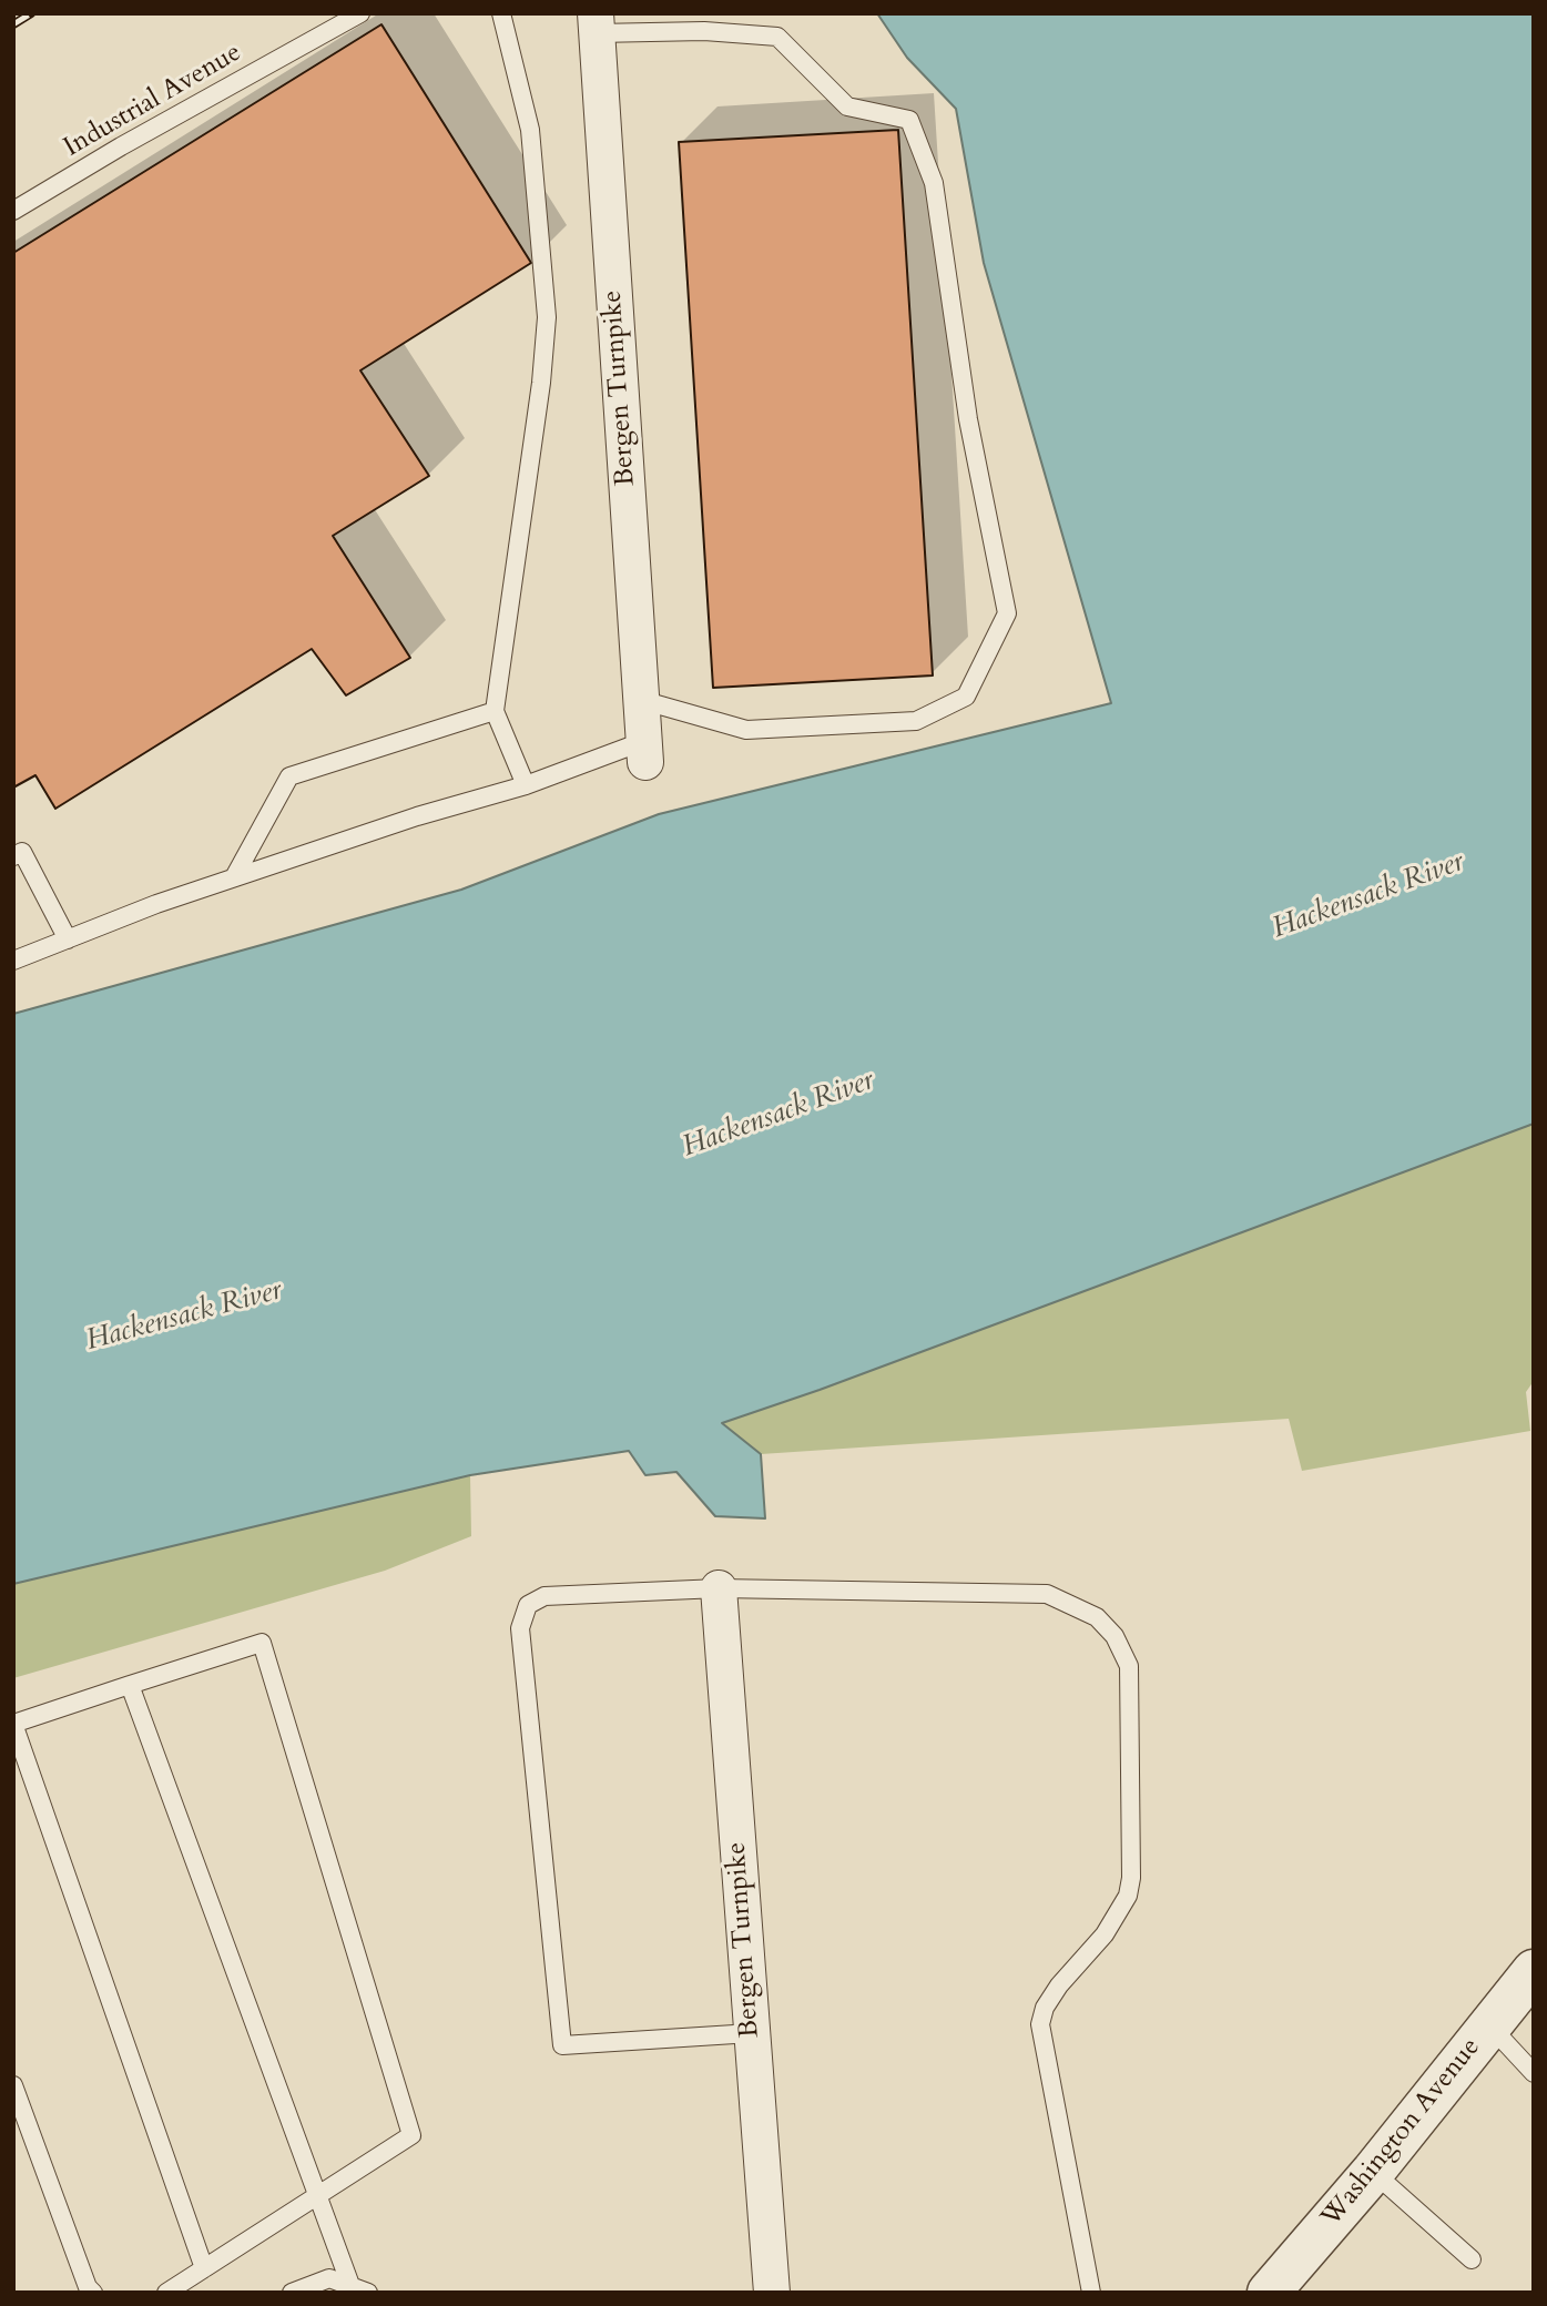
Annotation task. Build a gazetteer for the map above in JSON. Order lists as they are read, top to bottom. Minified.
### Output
{"streets":{"street":["Bergen Turnpike","Washington Avenue"],"lane":["Industrial Avenue"]},"water":["Hackensack River"]}
